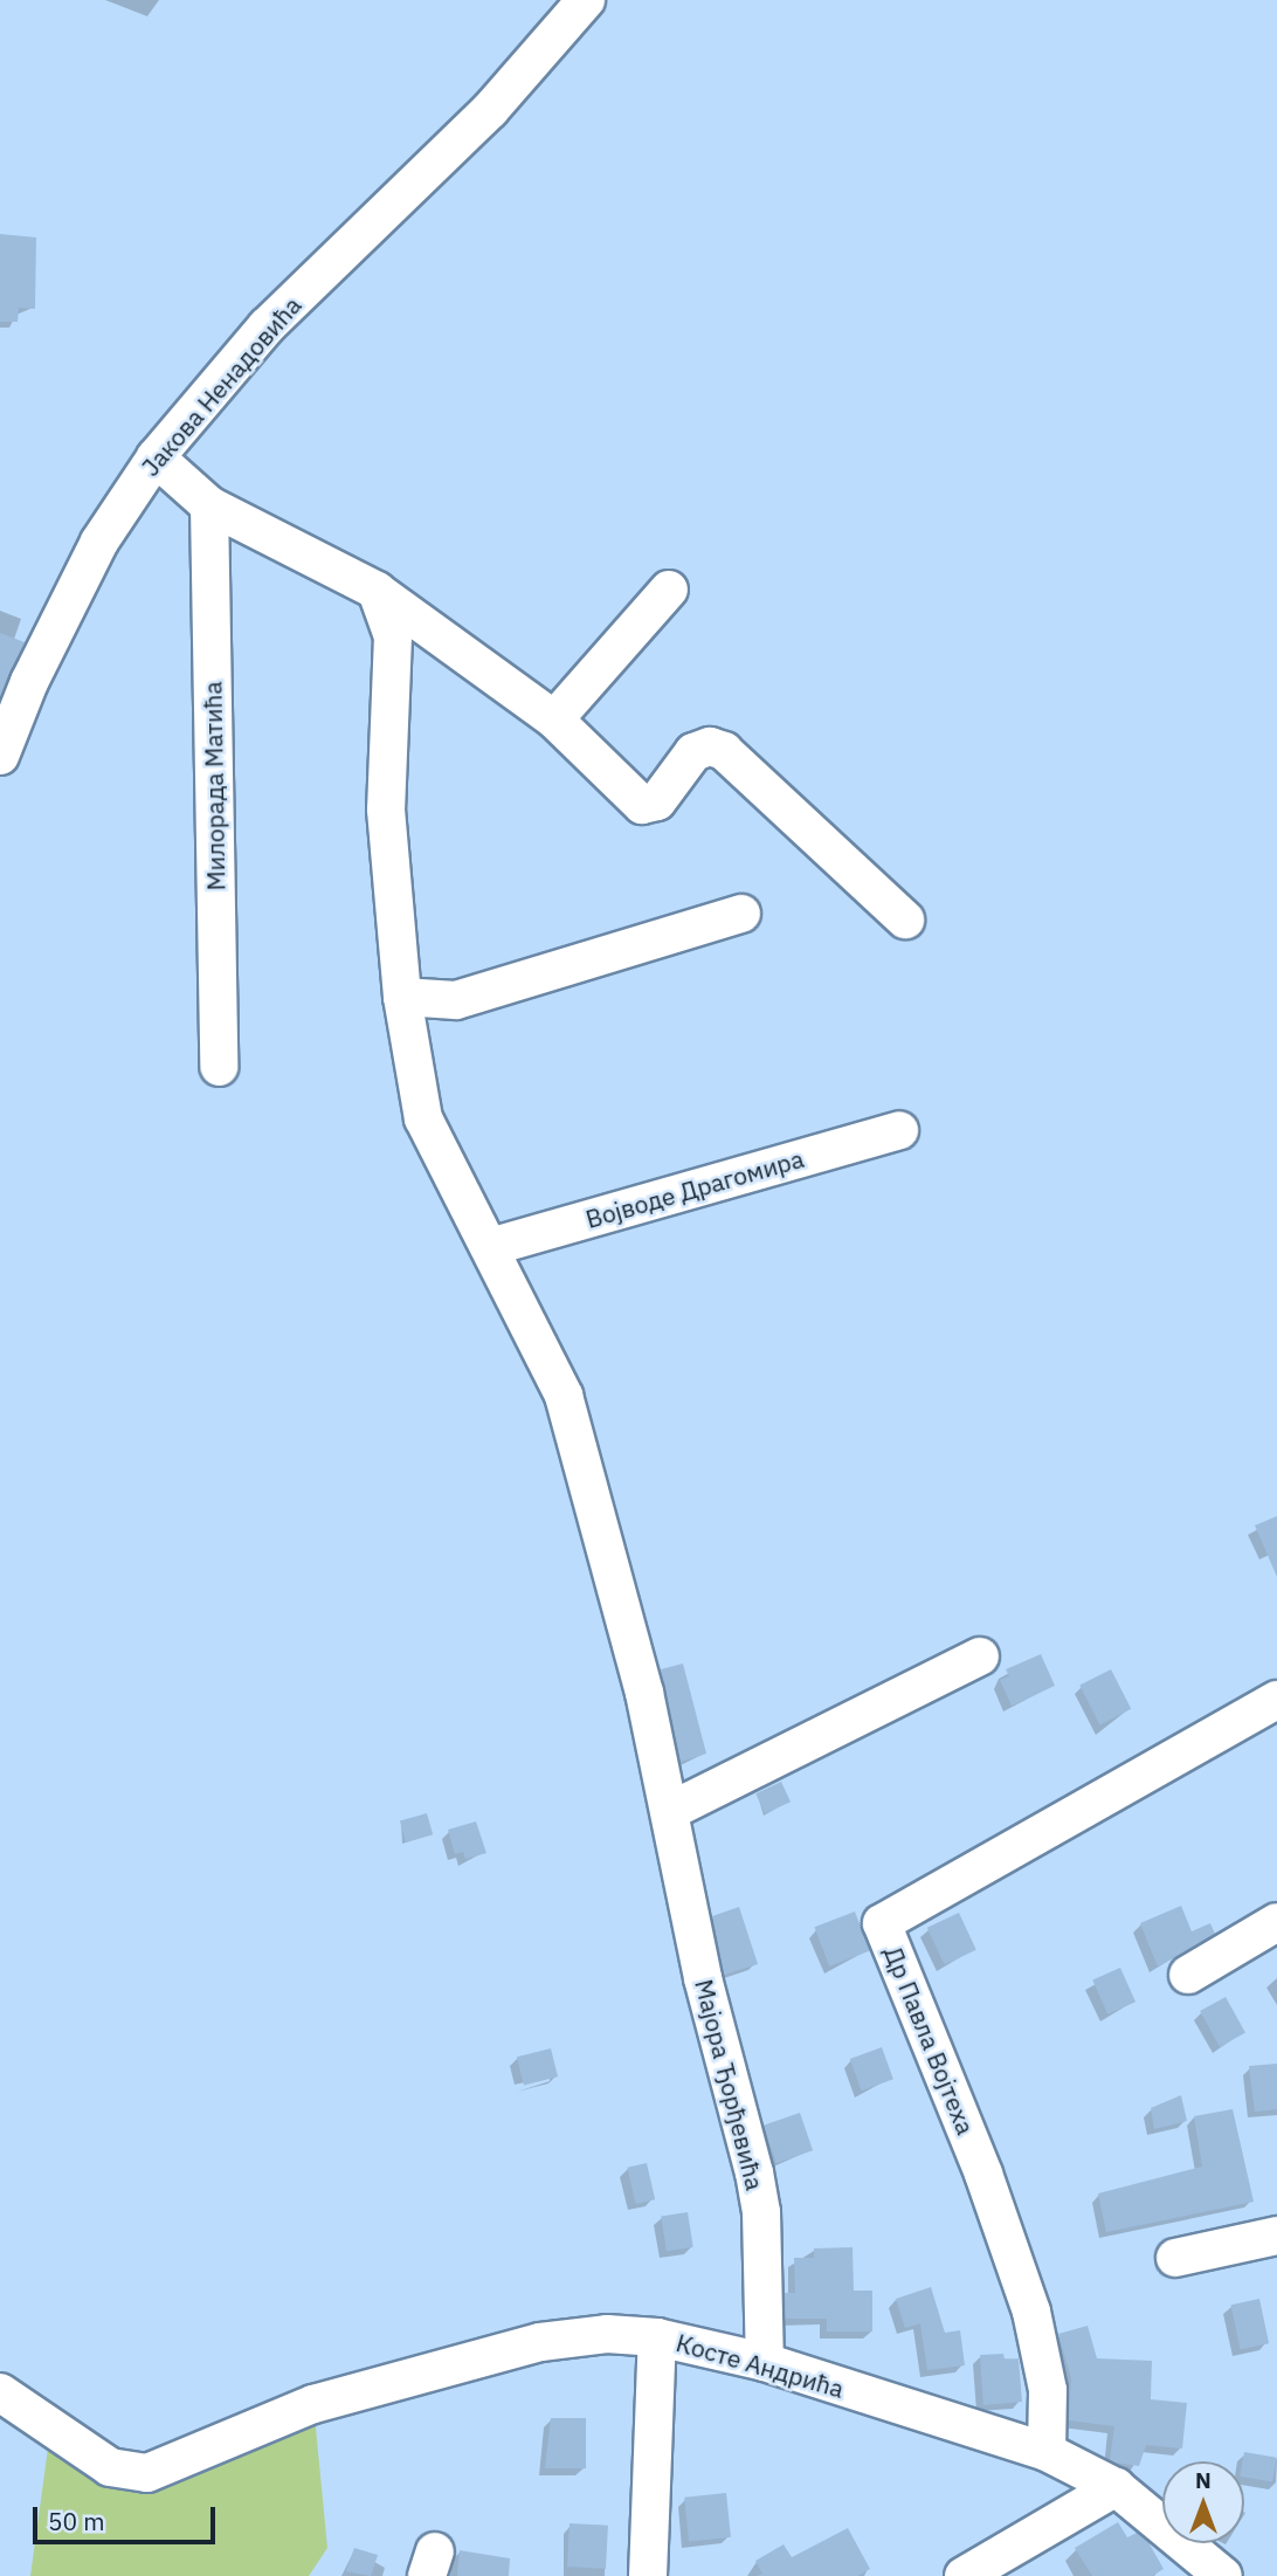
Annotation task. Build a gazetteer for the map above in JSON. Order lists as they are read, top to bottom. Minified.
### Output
{"streets":{"street":["Јакова Ненадовића","Милорада Матића","Војводе Драгомира","Др Павла Војтеха","Мајора Ђорђевића","Косте Андрића"]},"crossings":[["Војводе Драгомира","Мајора Ђорђевића"],["Др Павла Војтеха","Косте Андрића"],["Мајора Ђорђевића","Косте Андрића"]],"scale_bar":"50 m","north":"top"}
